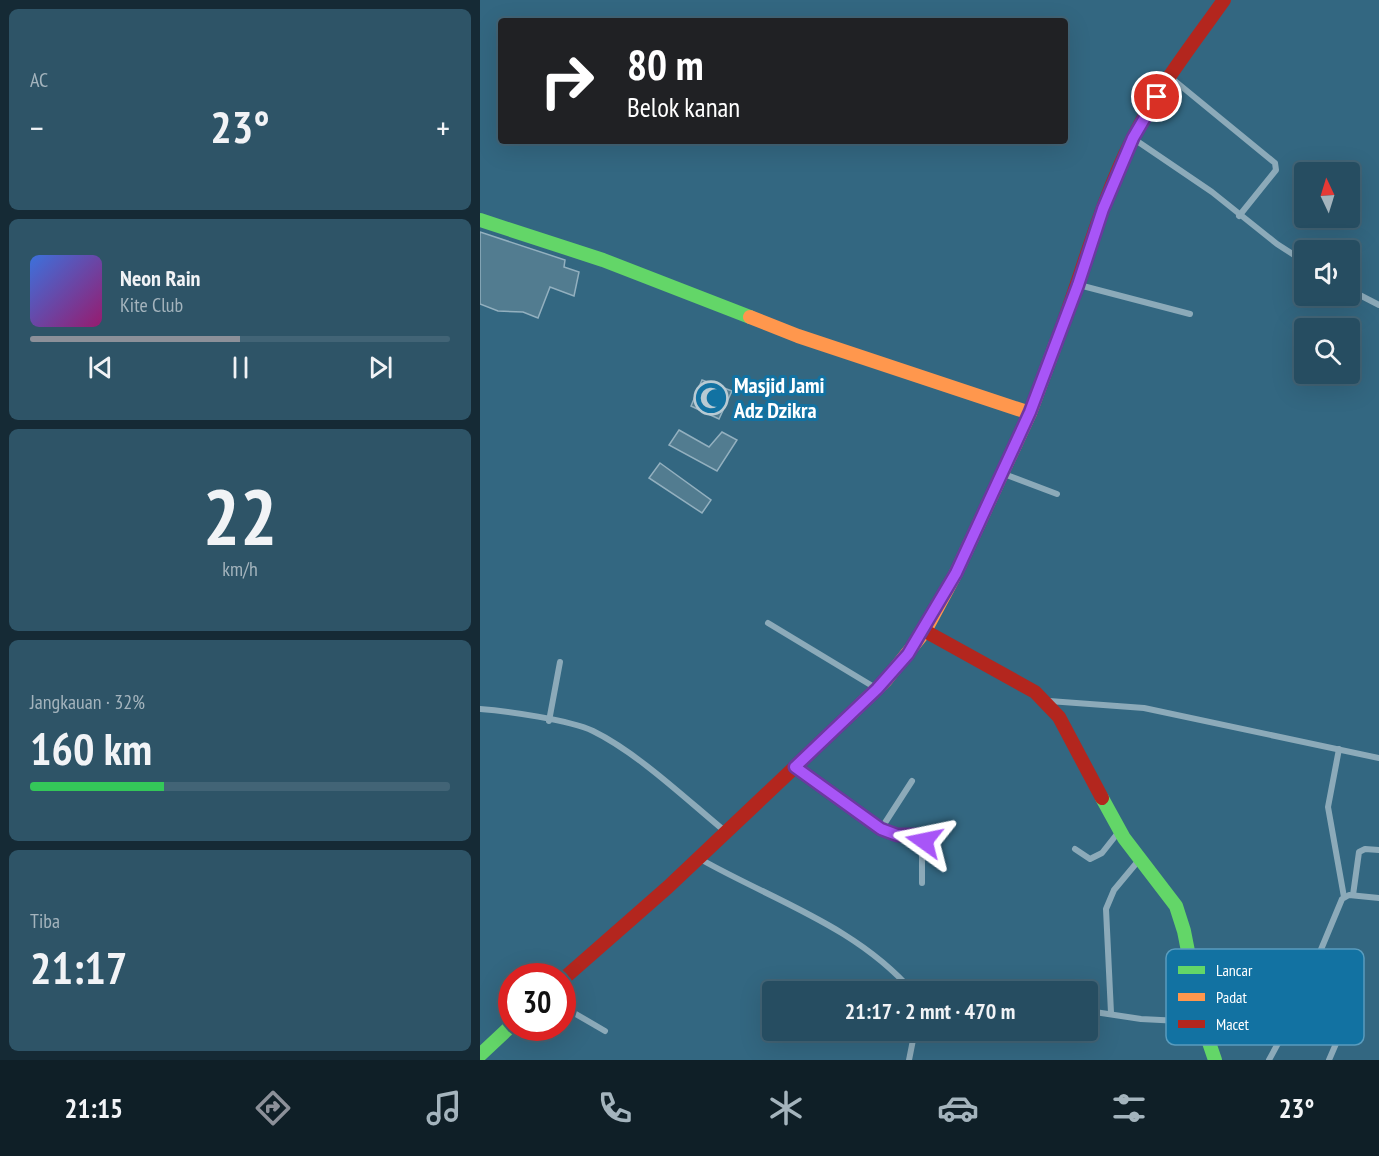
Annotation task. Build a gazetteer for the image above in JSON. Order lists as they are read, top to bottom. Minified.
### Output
{"places":{"mosque":["Masjid Jami Adz Dzikra"]},"legend":["Lancar","Padat","Macet"],"north":"top","page":{"tile":["AC",["22","km/h"],["Jangkauan · 32%","160 km"],["Tiba","21:17"]],"turn":["80 m","Belok kanan"],"heat":["−","23°","+"],"song":["Neon Rain","Kite Club"],"limit":"30","trip":"21:17 · 2 mnt · 470 m","tabs":["21:15","23°"]}}
